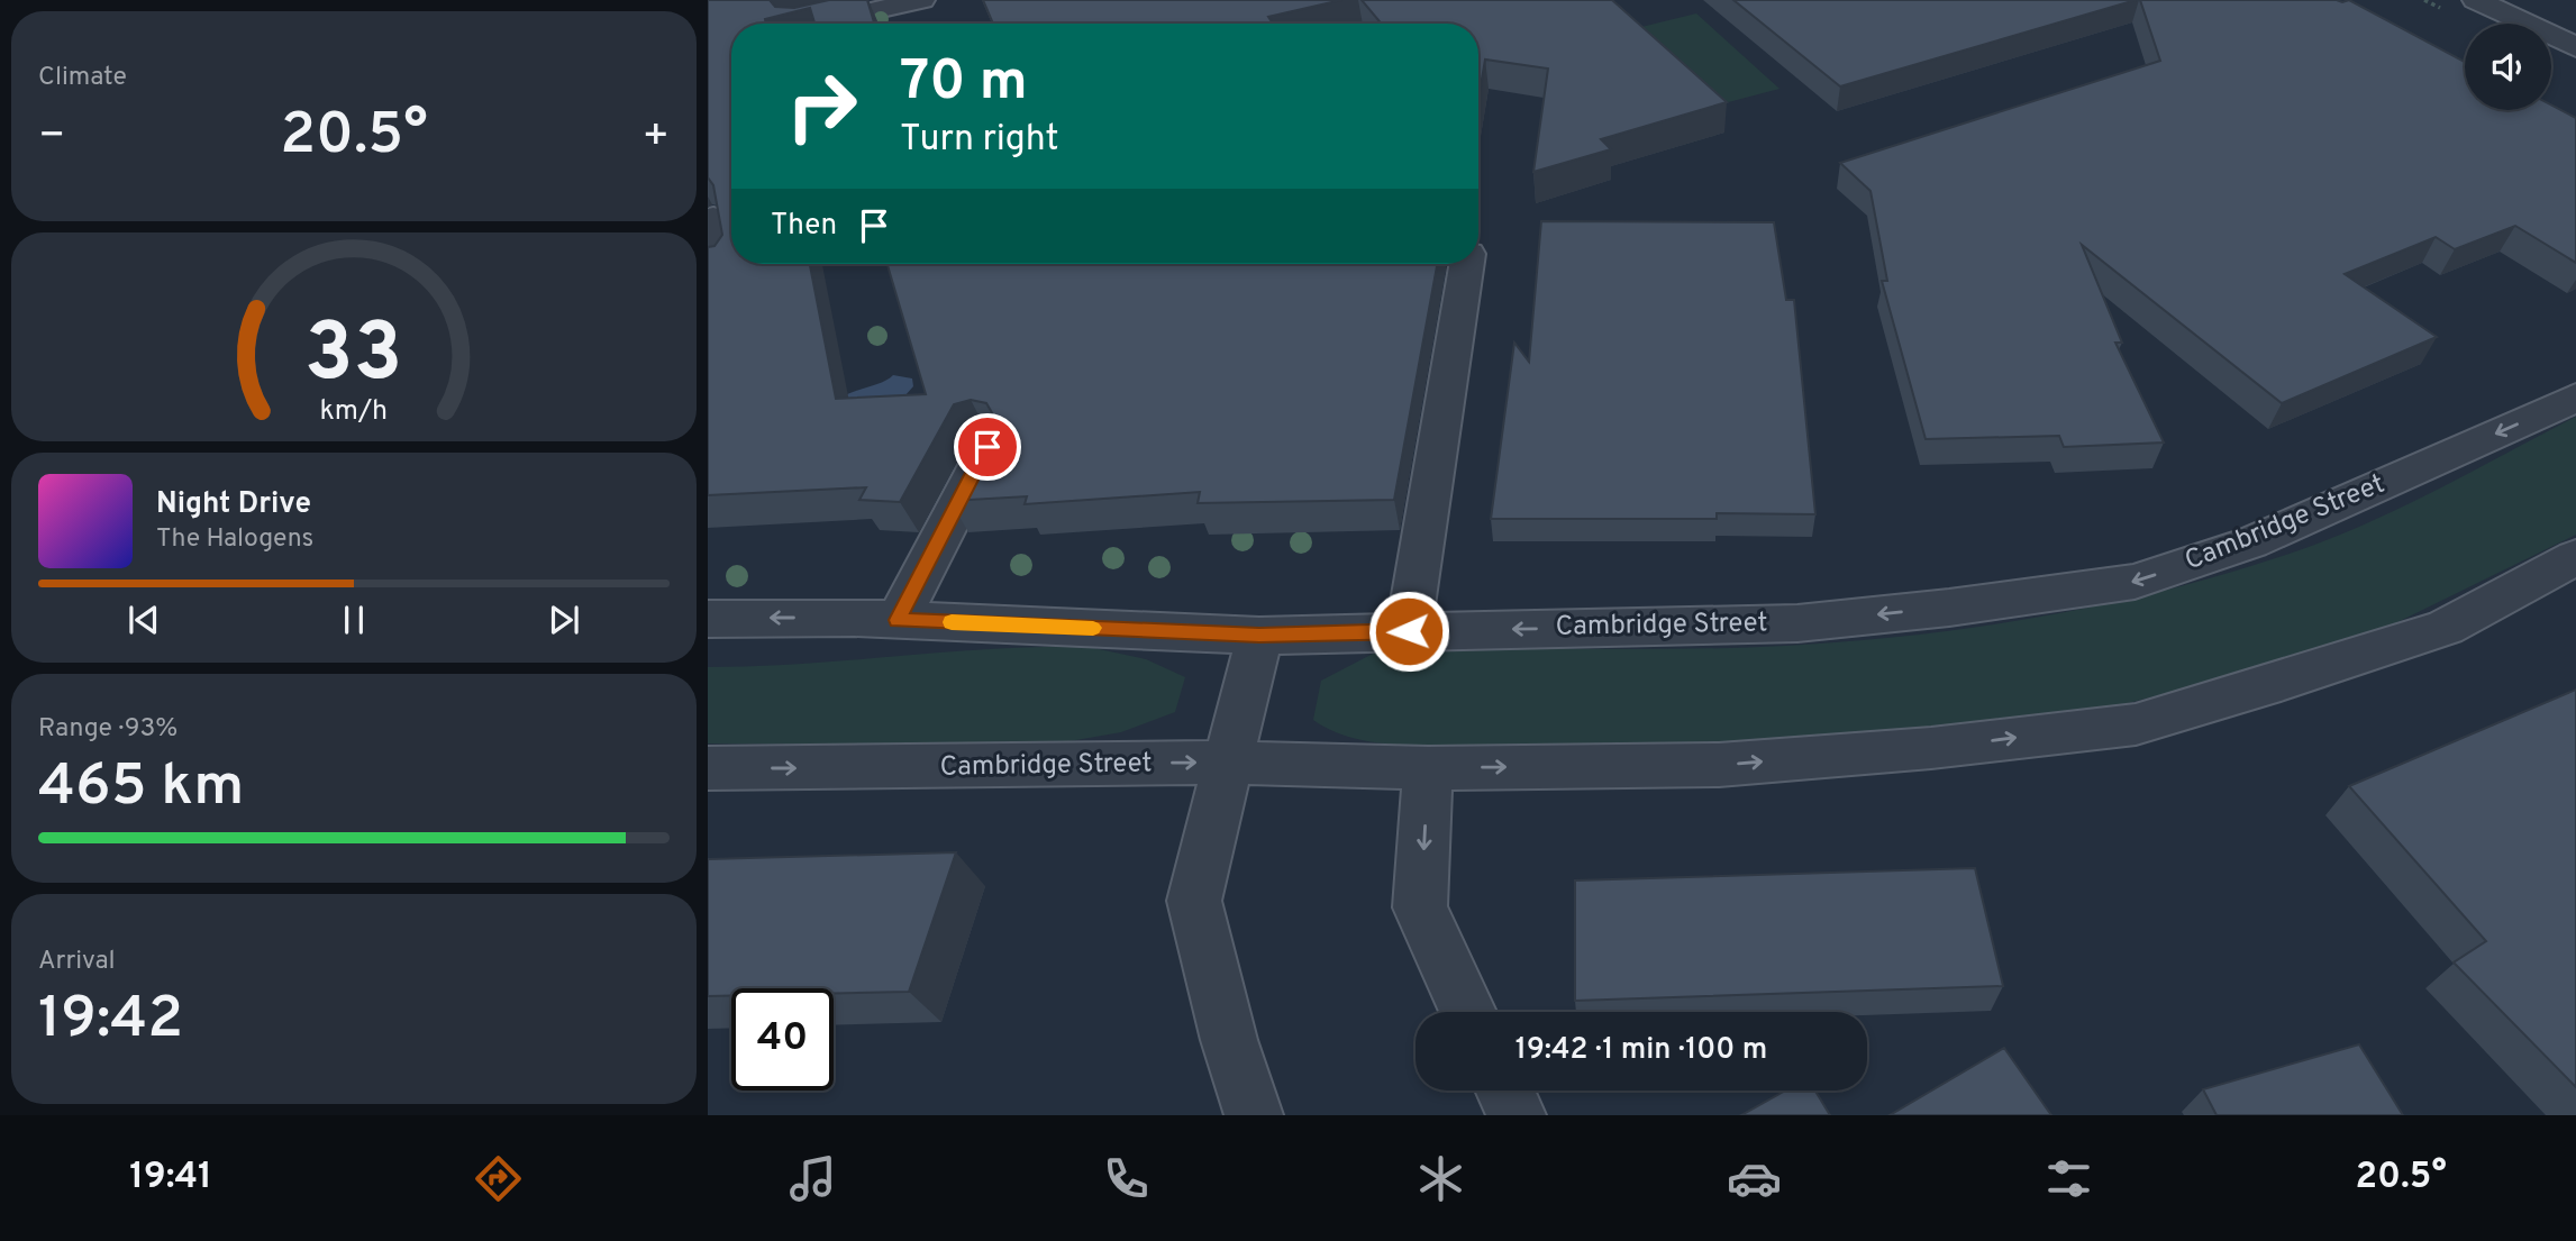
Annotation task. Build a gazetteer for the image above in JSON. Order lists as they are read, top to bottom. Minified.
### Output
{"streets":{"street":["Cambridge Street"]},"page":{"tile":["Climate",["Range · 93%","465 km"],["Arrival","19:42"]],"turn":["70 m","Turn right"],"heat":["−","20.5°","+"],"then":"Then","song":["Night Drive","The Halogens"],"limit":"40","trip":"19:42 · 1 min · 100 m","tabs":["19:41","20.5°"],"gauge":["33","km/h"]}}
